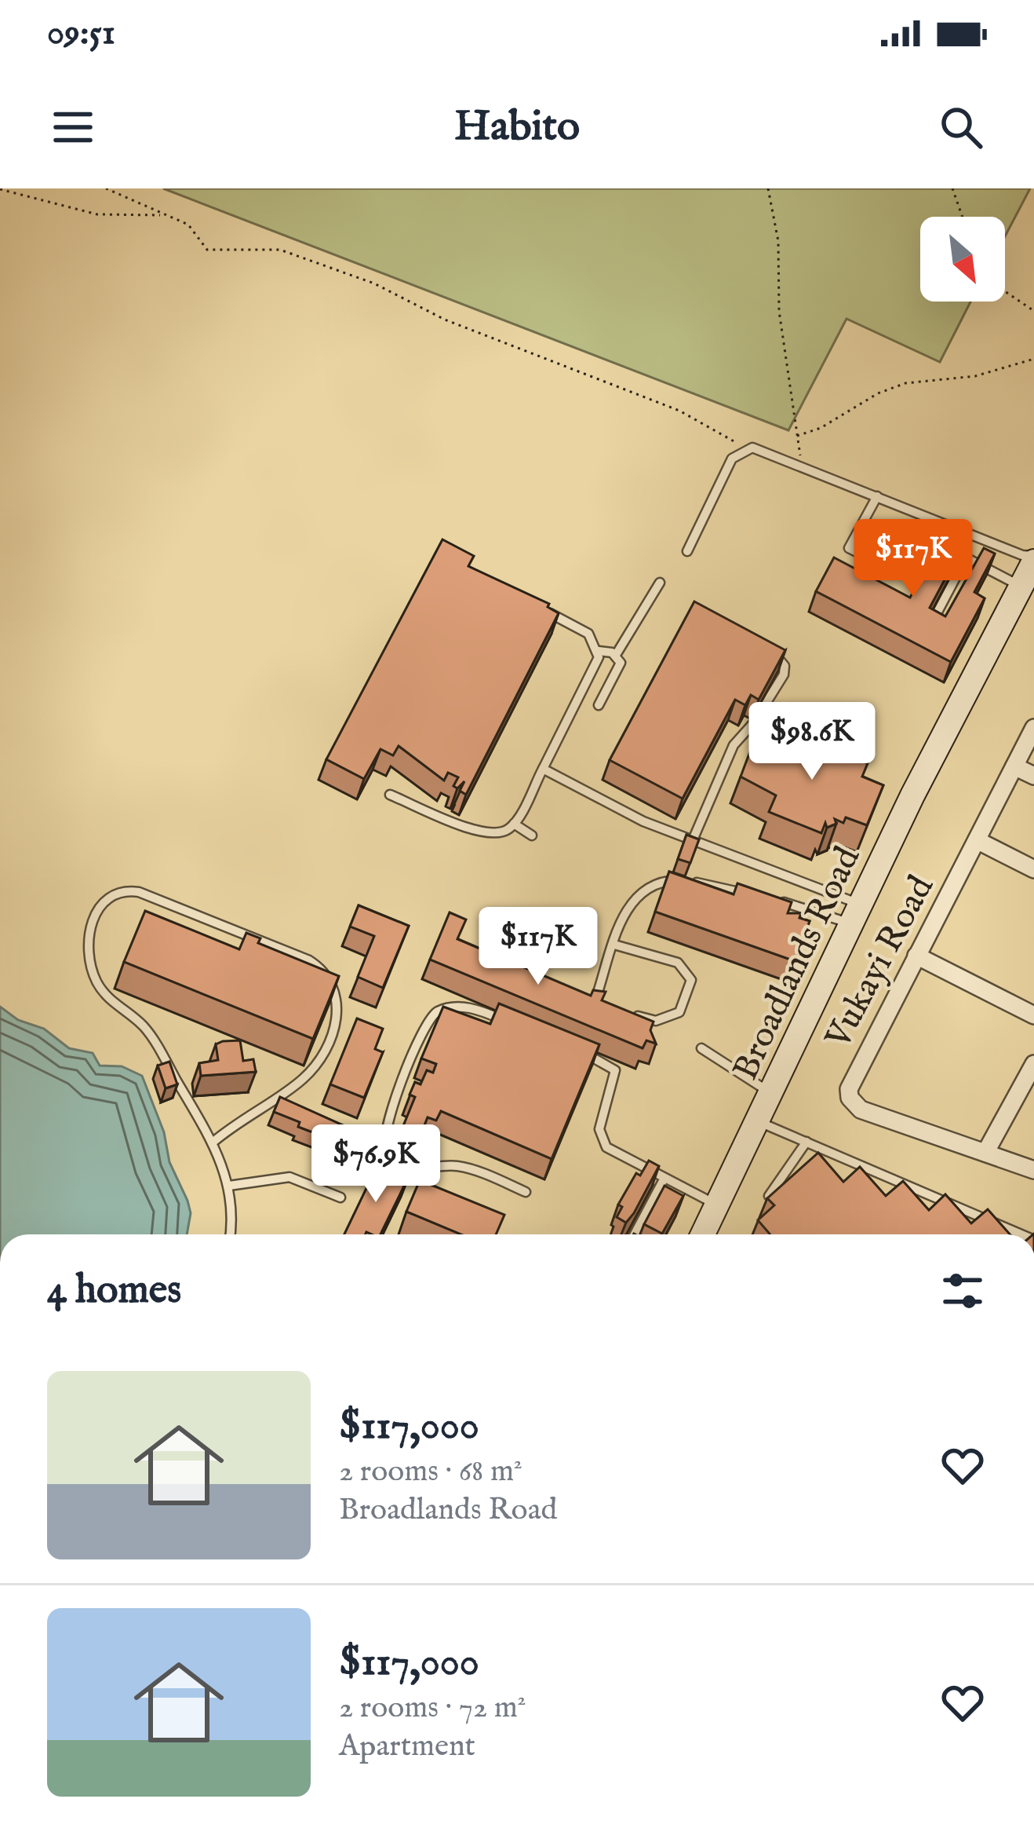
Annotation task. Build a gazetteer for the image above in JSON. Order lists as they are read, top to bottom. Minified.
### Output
{"streets":{"main road":["Broadlands Road"],"street":["Vukayi Road"]},"north":"bottom right","page":{"status":"09:51","header":"Habito","price":["$117K","$98.6K","$117K","$76.9K"],"heading":"4 homes","list":[{"name":"$117,000","note":"2 rooms · 68 m² · Broadlands Road"},{"name":"$117,000","note":"2 rooms · 72 m² · Apartment"}]}}
